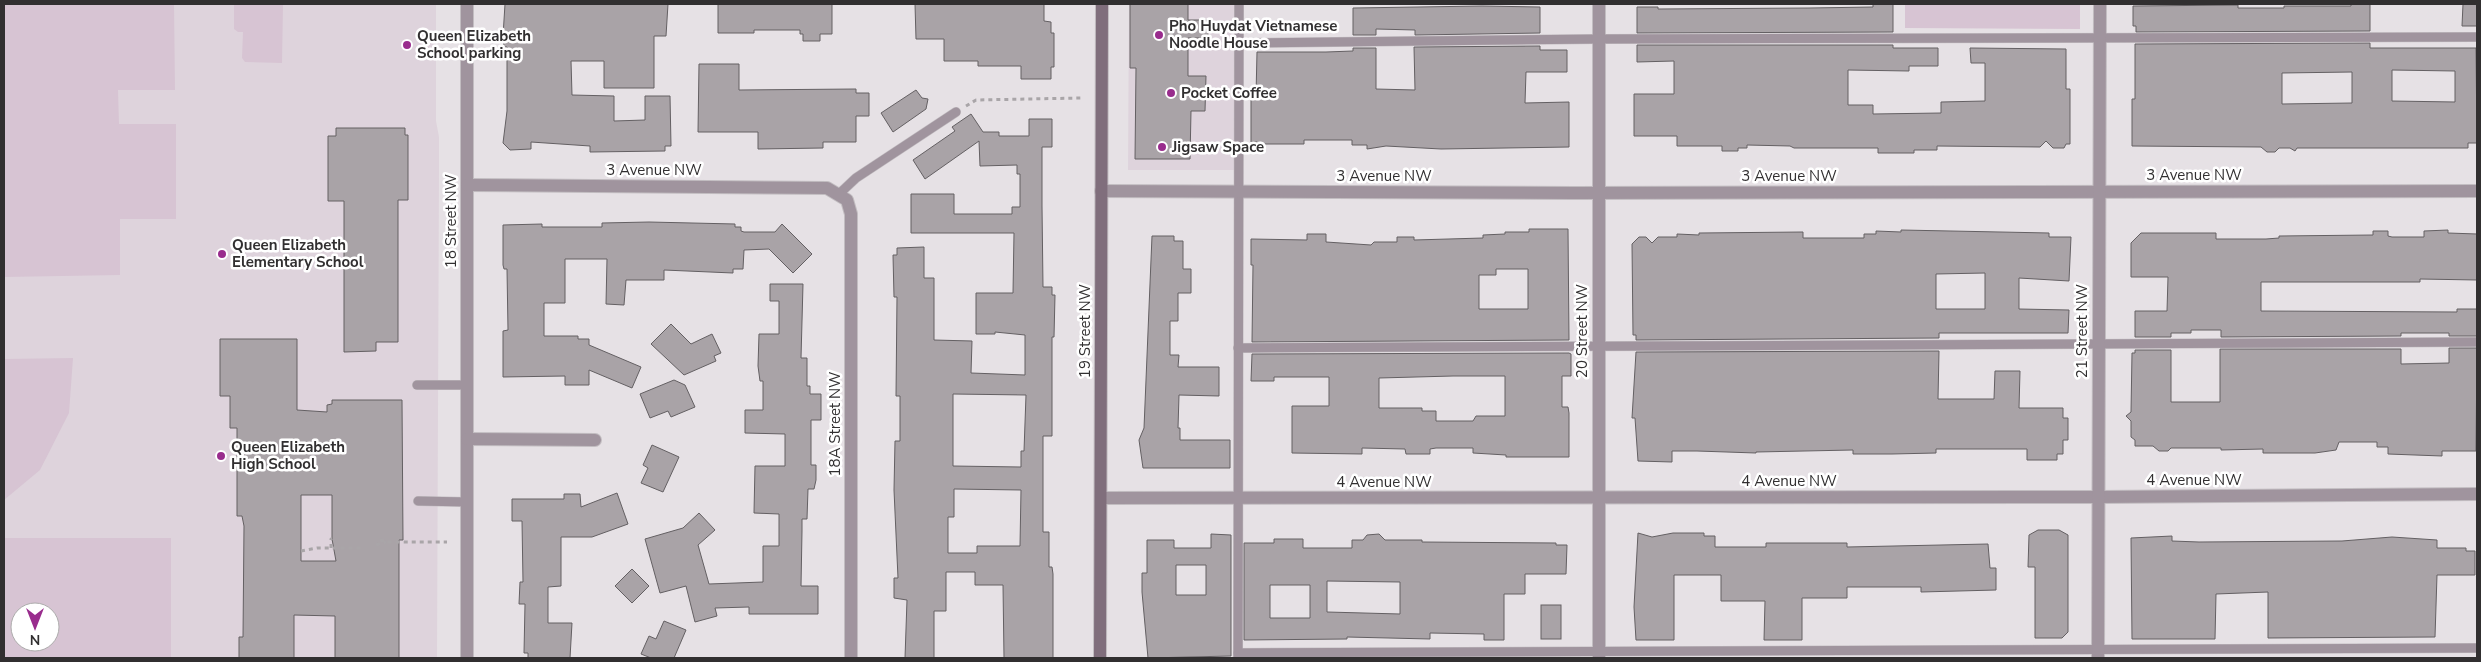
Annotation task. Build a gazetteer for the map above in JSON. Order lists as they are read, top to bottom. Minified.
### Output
{"streets":{"street":["3 Avenue NW","18 Street NW","19 Street NW","20 Street NW","21 Street NW","18A Street NW","4 Avenue NW"]},"crossings":[["3 Avenue NW","18 Street NW"],["3 Avenue NW","19 Street NW"],["3 Avenue NW","20 Street NW"],["3 Avenue NW","21 Street NW"],["3 Avenue NW","18A Street NW"],["19 Street NW","4 Avenue NW"],["20 Street NW","4 Avenue NW"],["21 Street NW","4 Avenue NW"]],"places":["Pho Huydat Vietnamese Noodle House","Queen Elizabeth School parking","Pocket Coffee","Jigsaw Space","Queen Elizabeth Elementary School","Queen Elizabeth High School"],"north":"bottom"}
